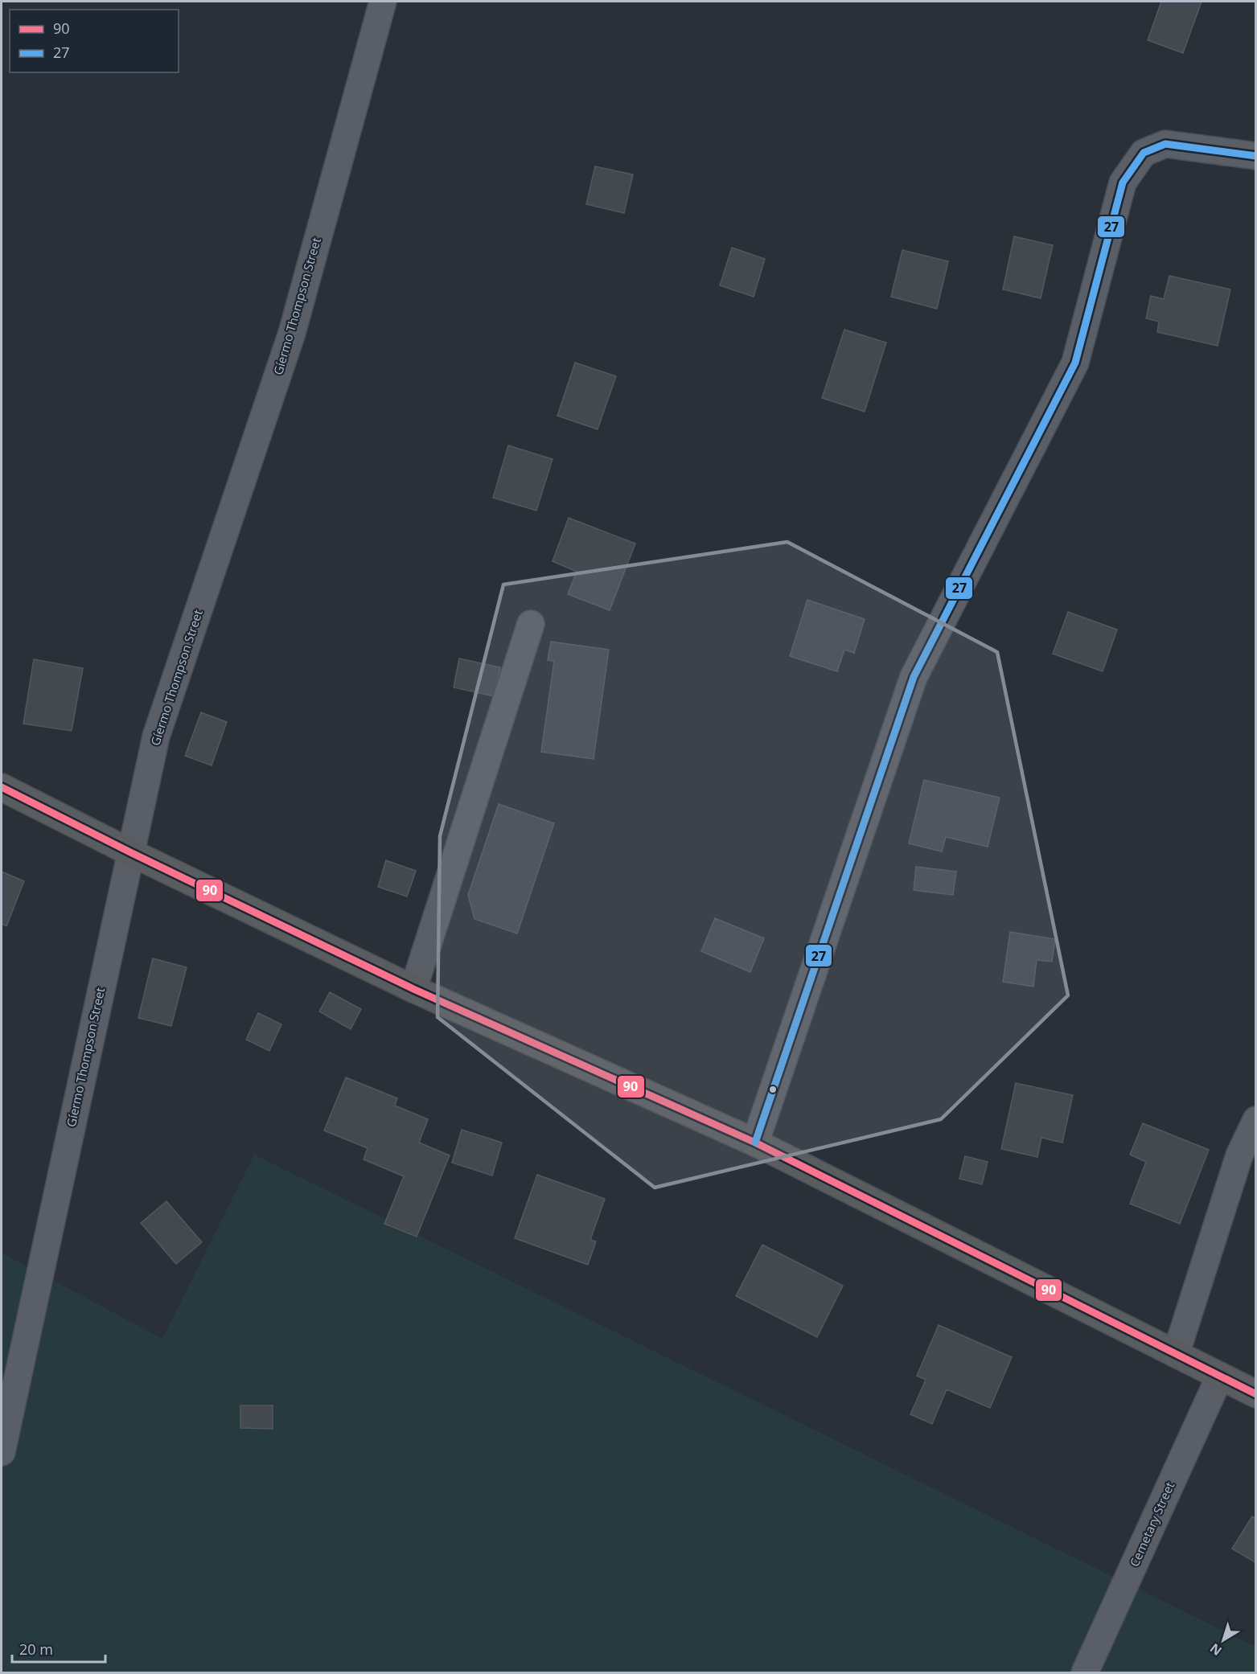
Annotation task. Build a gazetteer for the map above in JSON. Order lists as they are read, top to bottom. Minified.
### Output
{"streets":{"street":["Gíermo Thompson Street","Cemetary Street"]},"lines":["transit line 27","transit line 90"],"legend":["90","27"],"scale_bar":"20 m","north":"bottom left"}
